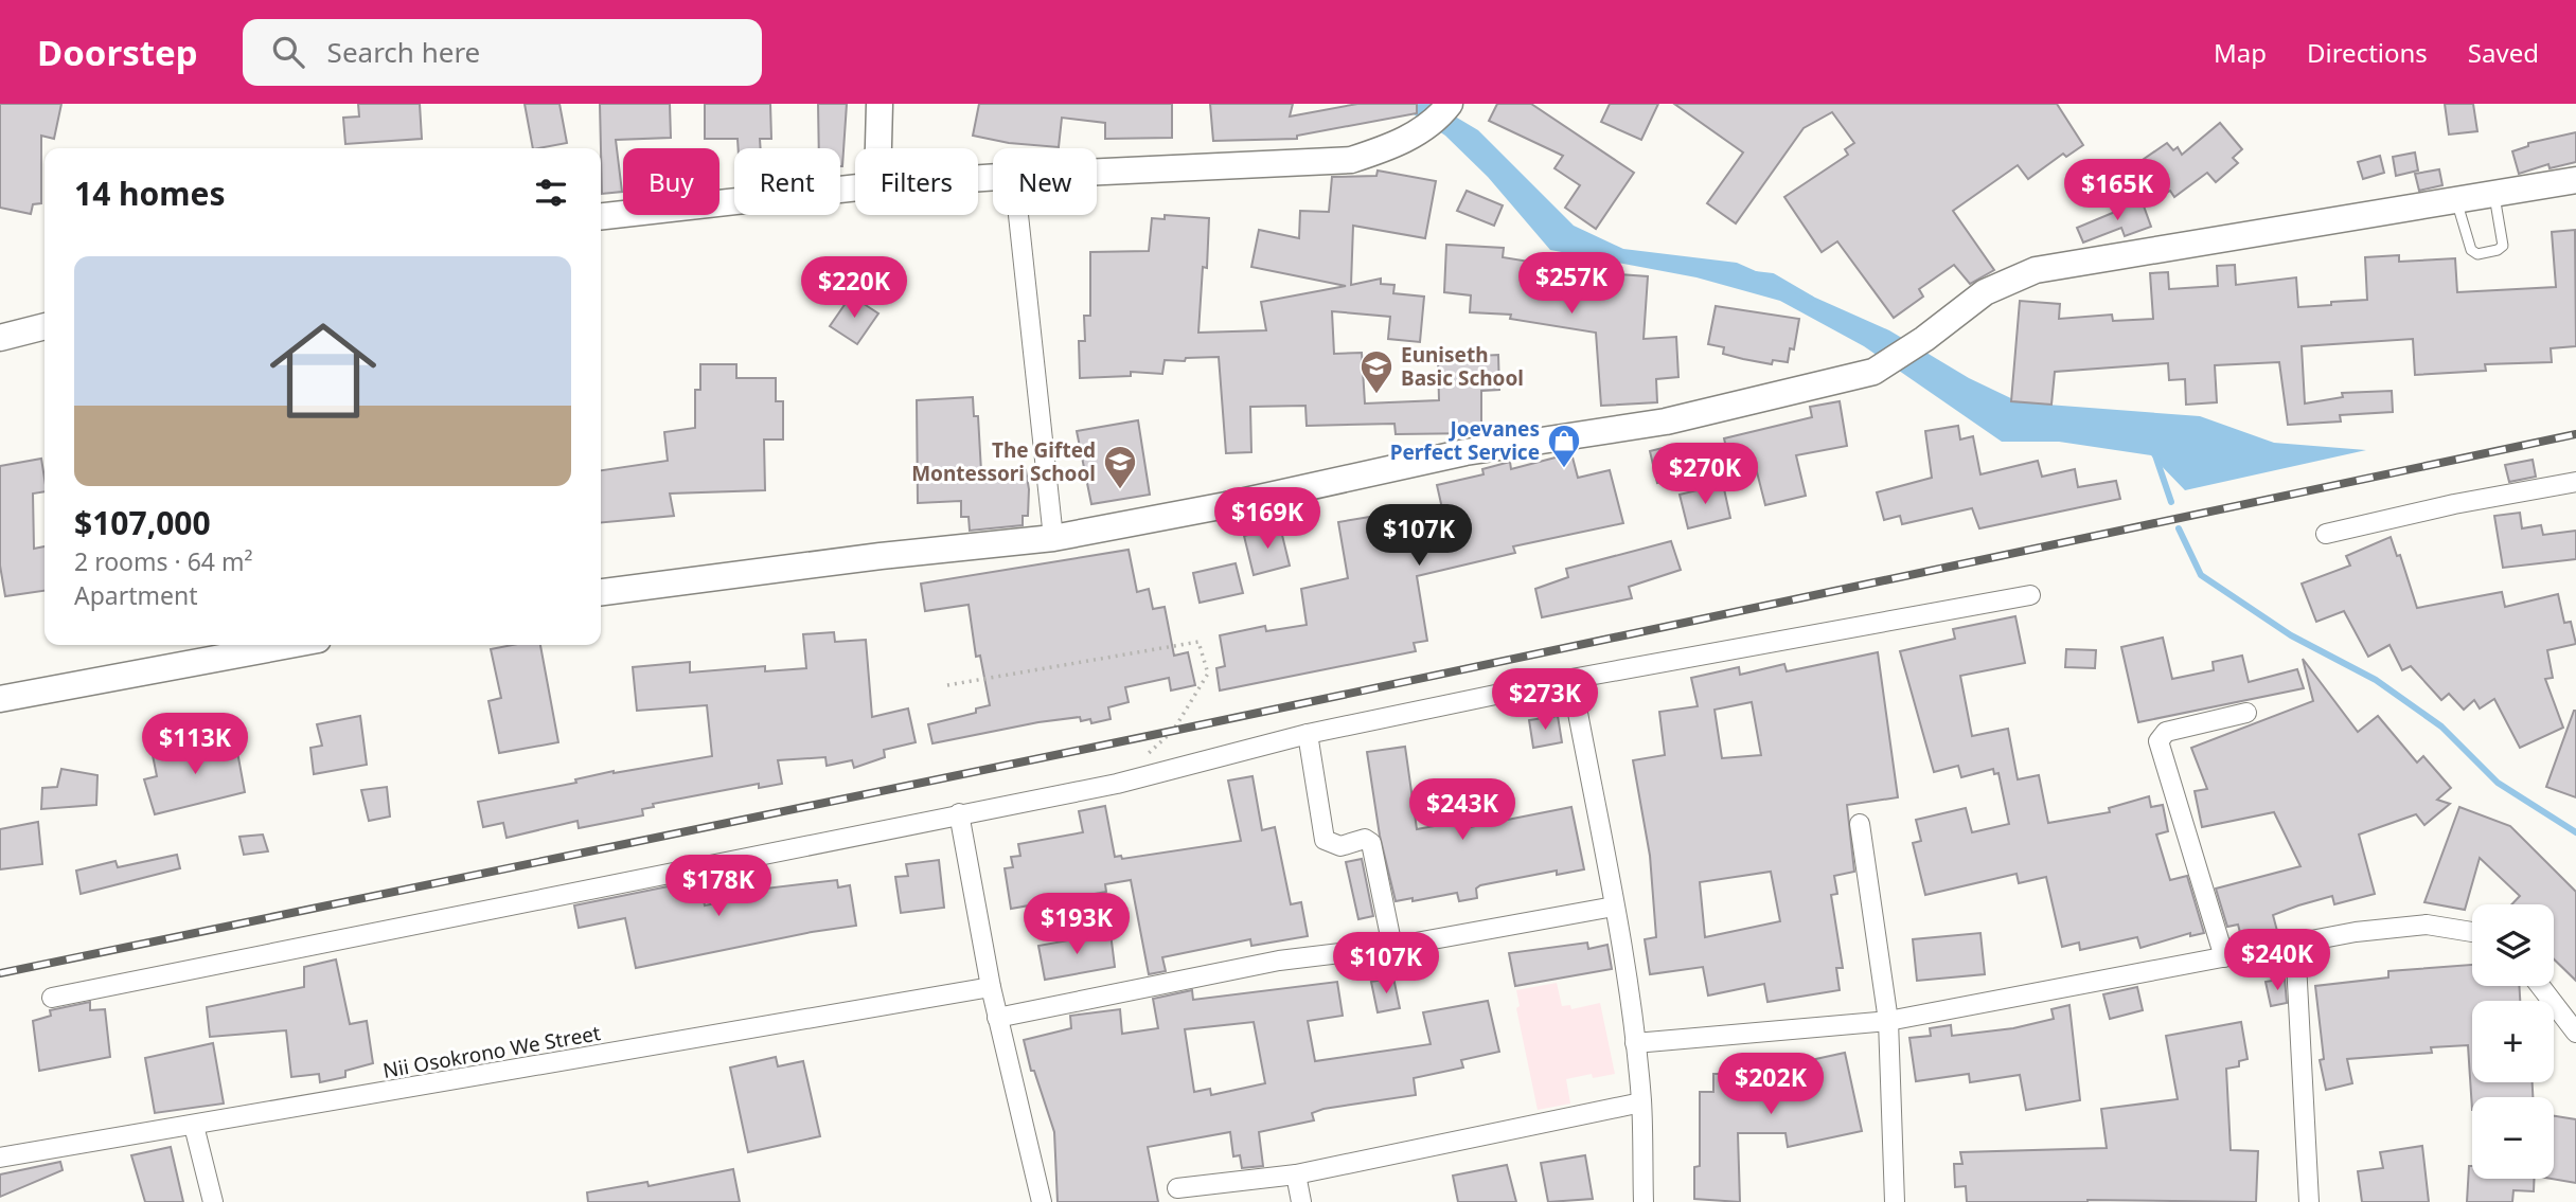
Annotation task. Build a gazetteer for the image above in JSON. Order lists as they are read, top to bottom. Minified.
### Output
{"streets":{"street":["Nii Osokrono We Street"]},"places":{"school or university":["Euniseth Basic School","The Gifted Montessori School"],"shop":["Joevanes Perfect Service"]},"page":{"header":"Doorstep","search":"Search here","nav":["Map","Directions","Saved"],"chip":["Buy","Rent","Filters","New"],"heading":"14 homes","price":["$165K","$257K","$220K","$270K","$169K","$107K","$273K","$113K","$243K","$178K","$193K","$240K","$107K","$202K"],"list":[{"name":"$107,000","note":"2 rooms · 64 m² · Apartment"}],"map_buttons":["+","−"]}}
